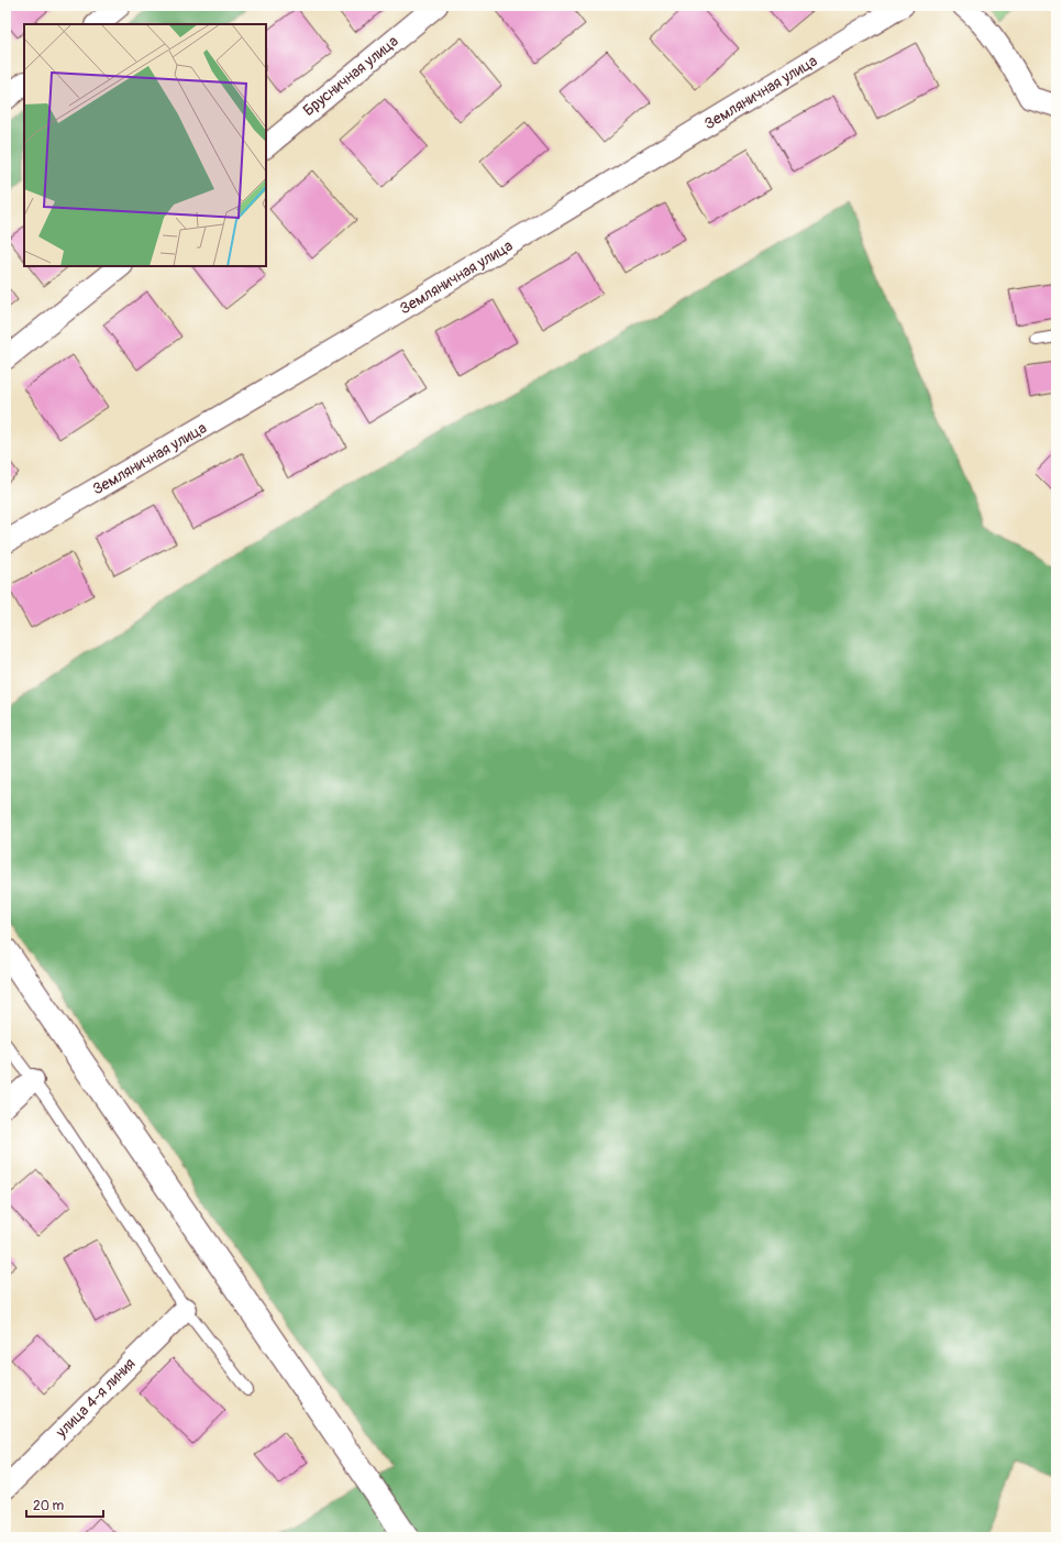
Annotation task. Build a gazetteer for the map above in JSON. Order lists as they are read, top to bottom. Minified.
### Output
{"streets":{"street":["Брусничная улица","Земляничная улица","улица 4-я линия"]},"scale_bar":"20 m"}
